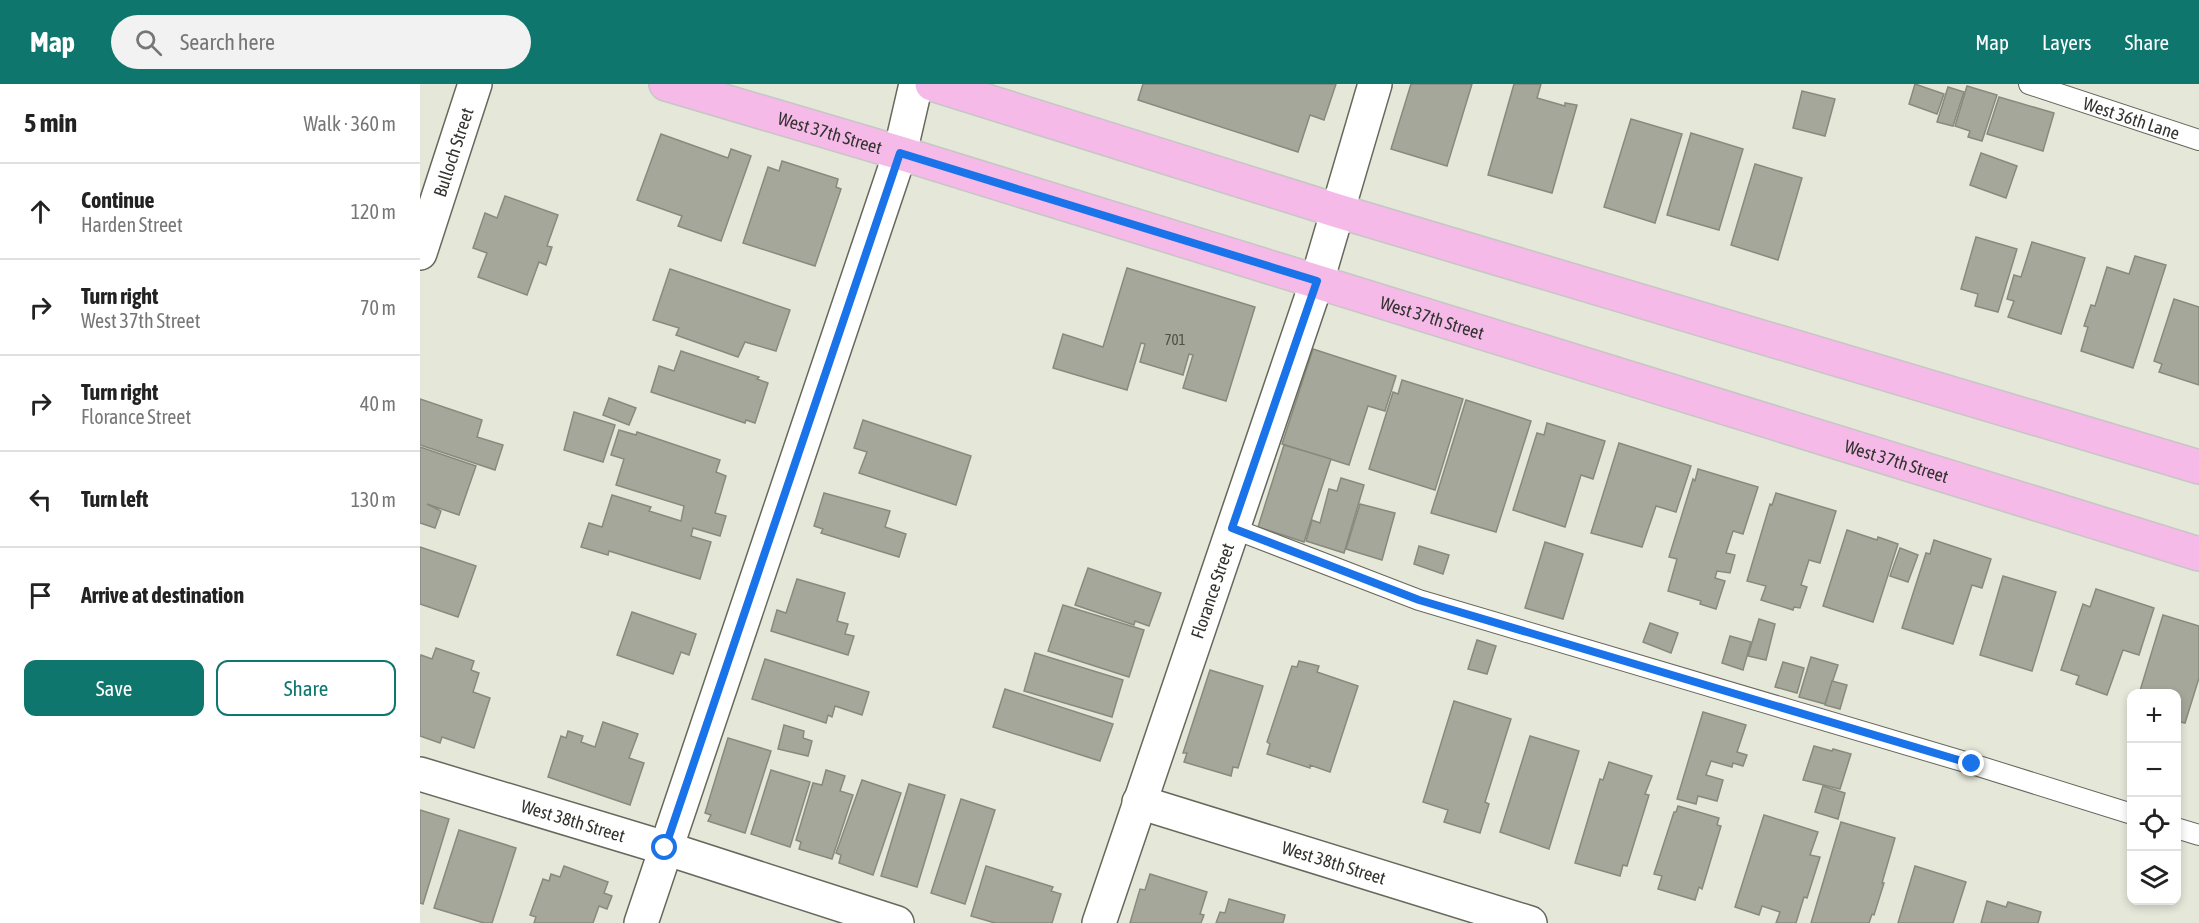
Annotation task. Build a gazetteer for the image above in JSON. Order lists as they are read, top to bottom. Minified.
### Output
{"streets":{"main road":["West 37th Street"],"street":["Bulloch Street","Florance Street","West 38th Street"],"lane":["West 36th Lane"]},"crossings":[["West 37th Street","Florance Street"],["Florance Street","West 38th Street"]],"house_numbers":["701"],"page":{"header":"Map","search":"Search here","nav":["Map","Layers","Share"],"heading":["5 min","Walk · 360 m"],"list":[["Continue","Harden Street","120 m"],["Turn right","West 37th Street","70 m"],["Turn right","Florance Street","40 m"],["Turn left","130 m"],"Arrive at destination"],"buttons":["Save","Share"],"map_buttons":["+","−"]}}
